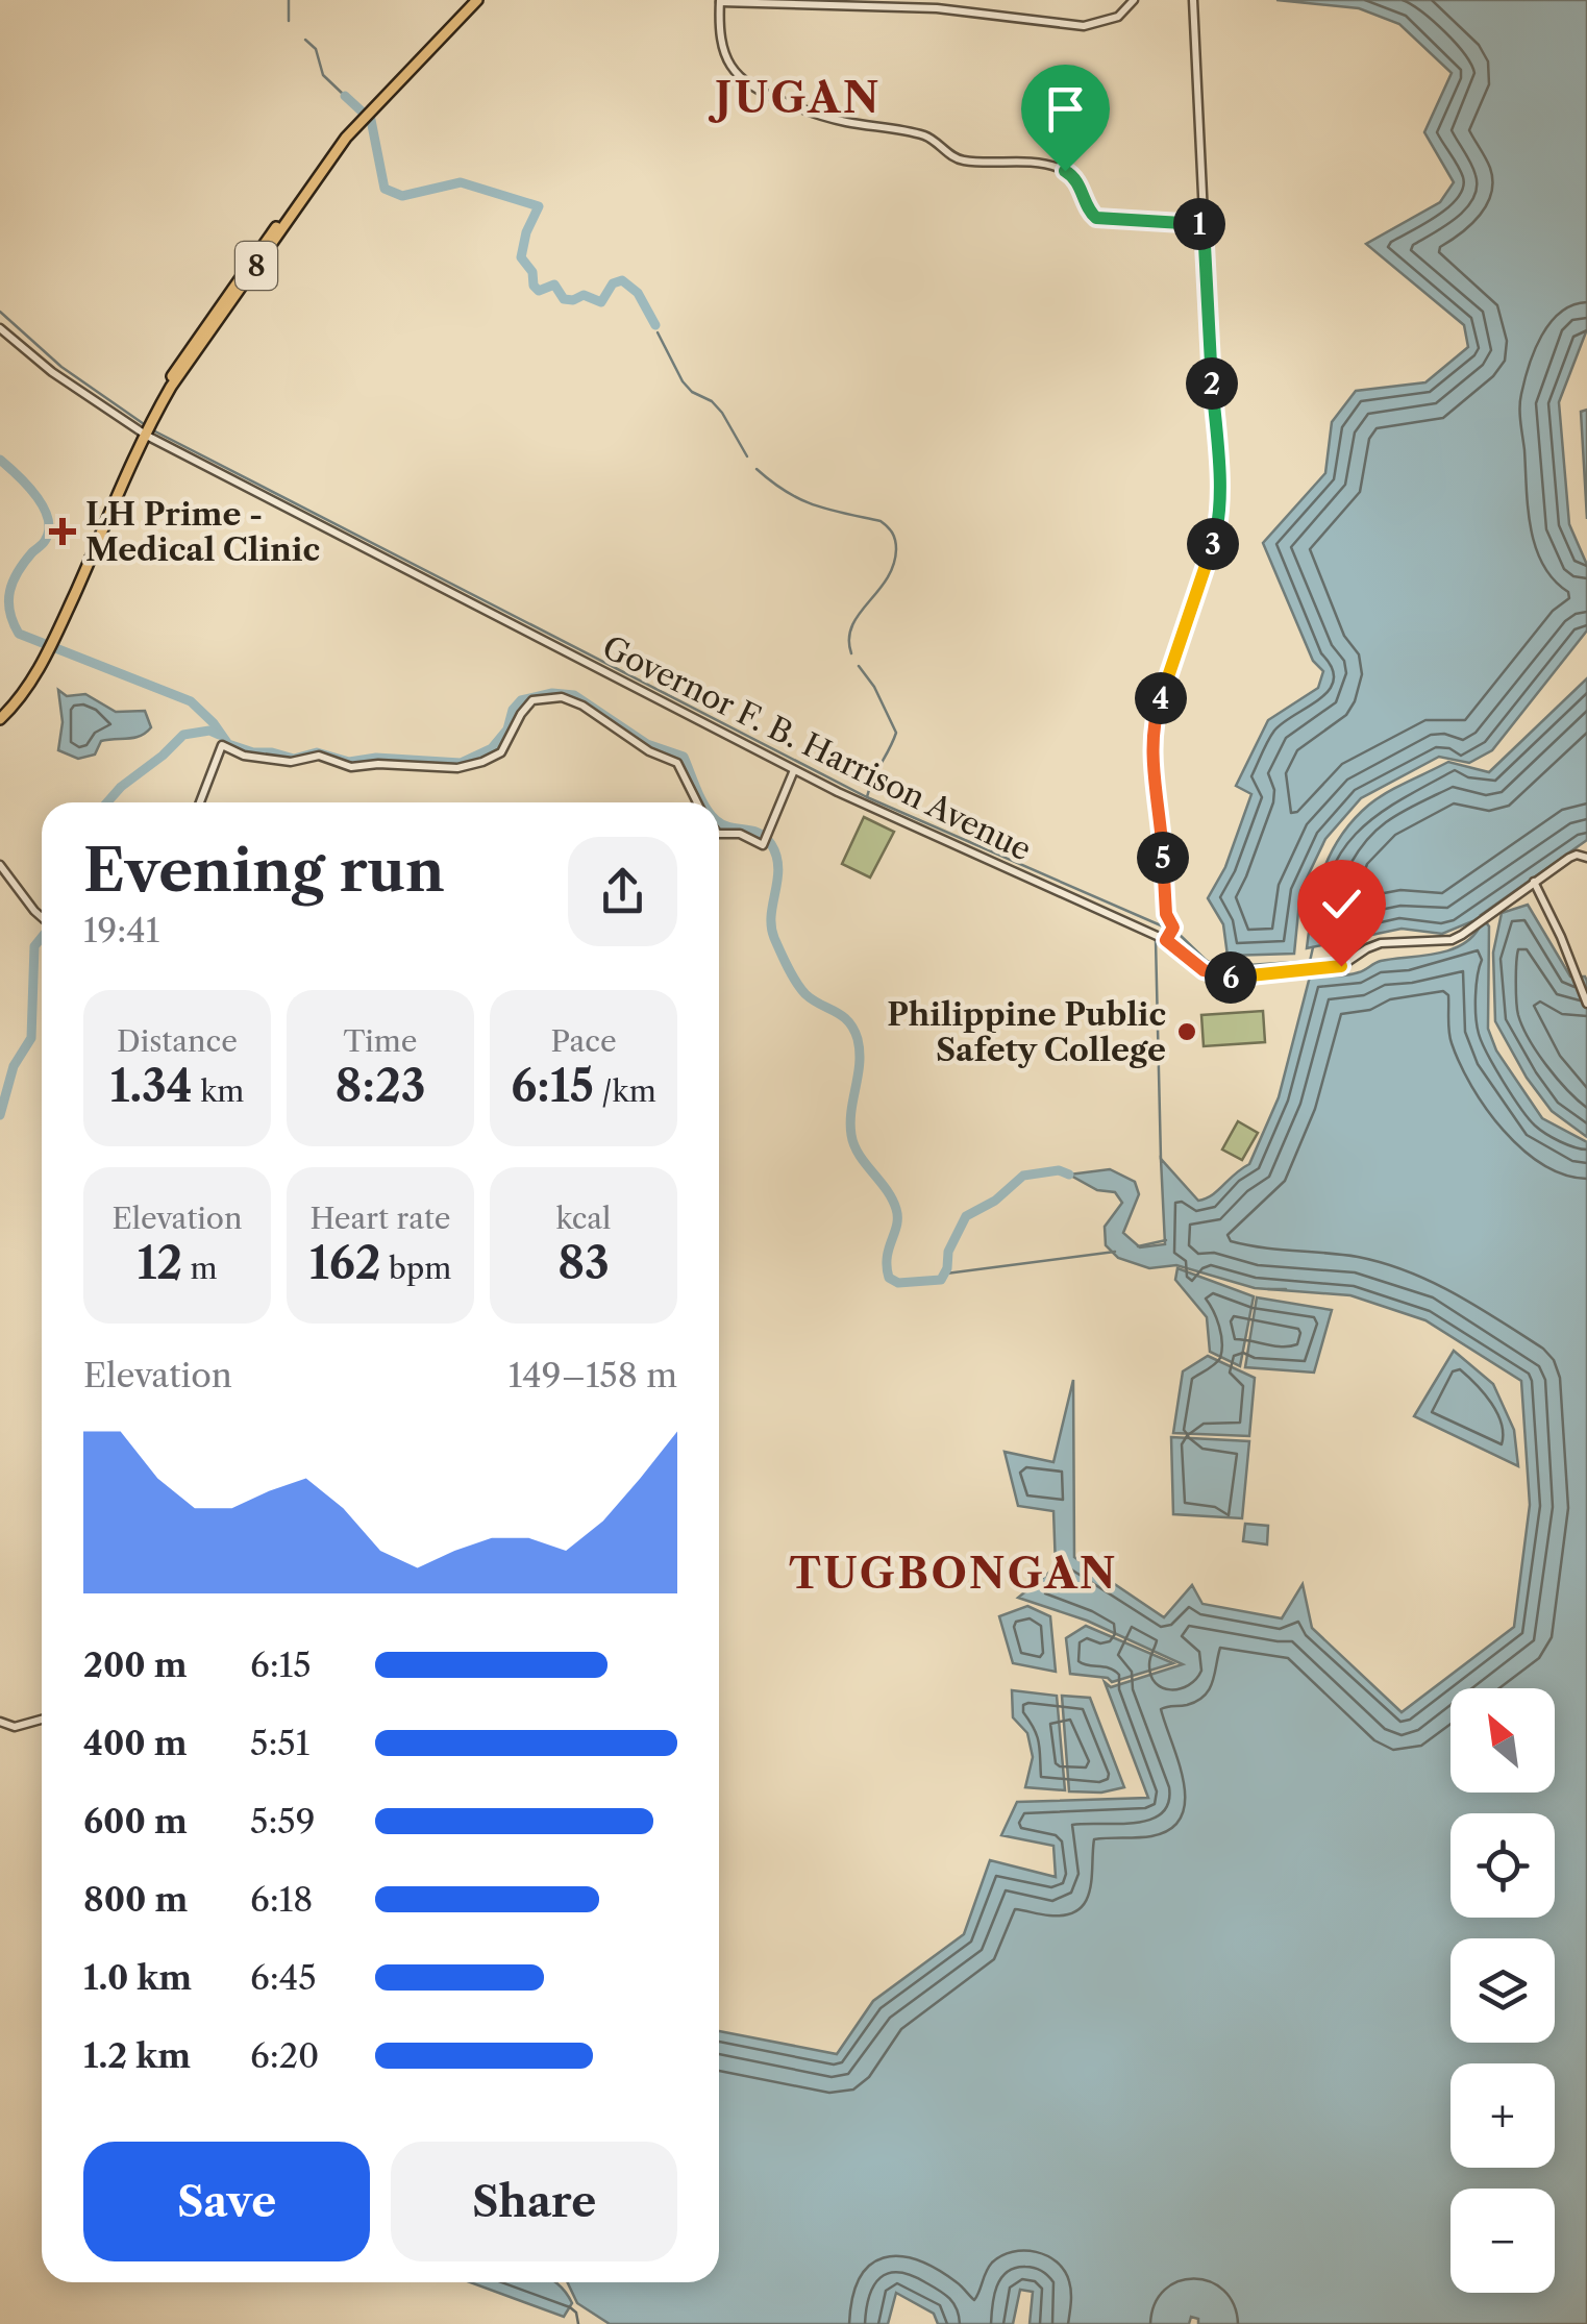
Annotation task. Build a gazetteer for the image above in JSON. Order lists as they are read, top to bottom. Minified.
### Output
{"streets":{"main road":["8"],"street":["Governor F. B. Harrison Avenue"]},"crossings":[["8","Governor F. B. Harrison Avenue"]],"districts":["JUGAN","TUGBONGAN"],"places":{"health":["LH Prime - Medical Clinic"],"other":["Philippine Public Safety College"]},"north":"top left","page":{"pins":["1","2","3","4","5","6"],"heading":["Evening run","19:41"],"stats":[["Distance","1.34 km"],["Time","8:23"],["Pace","6:15 /km"],["Elevation","12 m"],["Heart rate","162 bpm"],["kcal","83"]],"chart":["Elevation","149–158 m"],"list":[{"name":"200 m","note":"6:15"},{"name":"400 m","note":"5:51"},{"name":"600 m","note":"5:59"},{"name":"800 m","note":"6:18"},{"name":"1.0 km","note":"6:45"},{"name":"1.2 km","note":"6:20"}],"map_buttons":["+","−"],"buttons":["Save","Share"]}}
